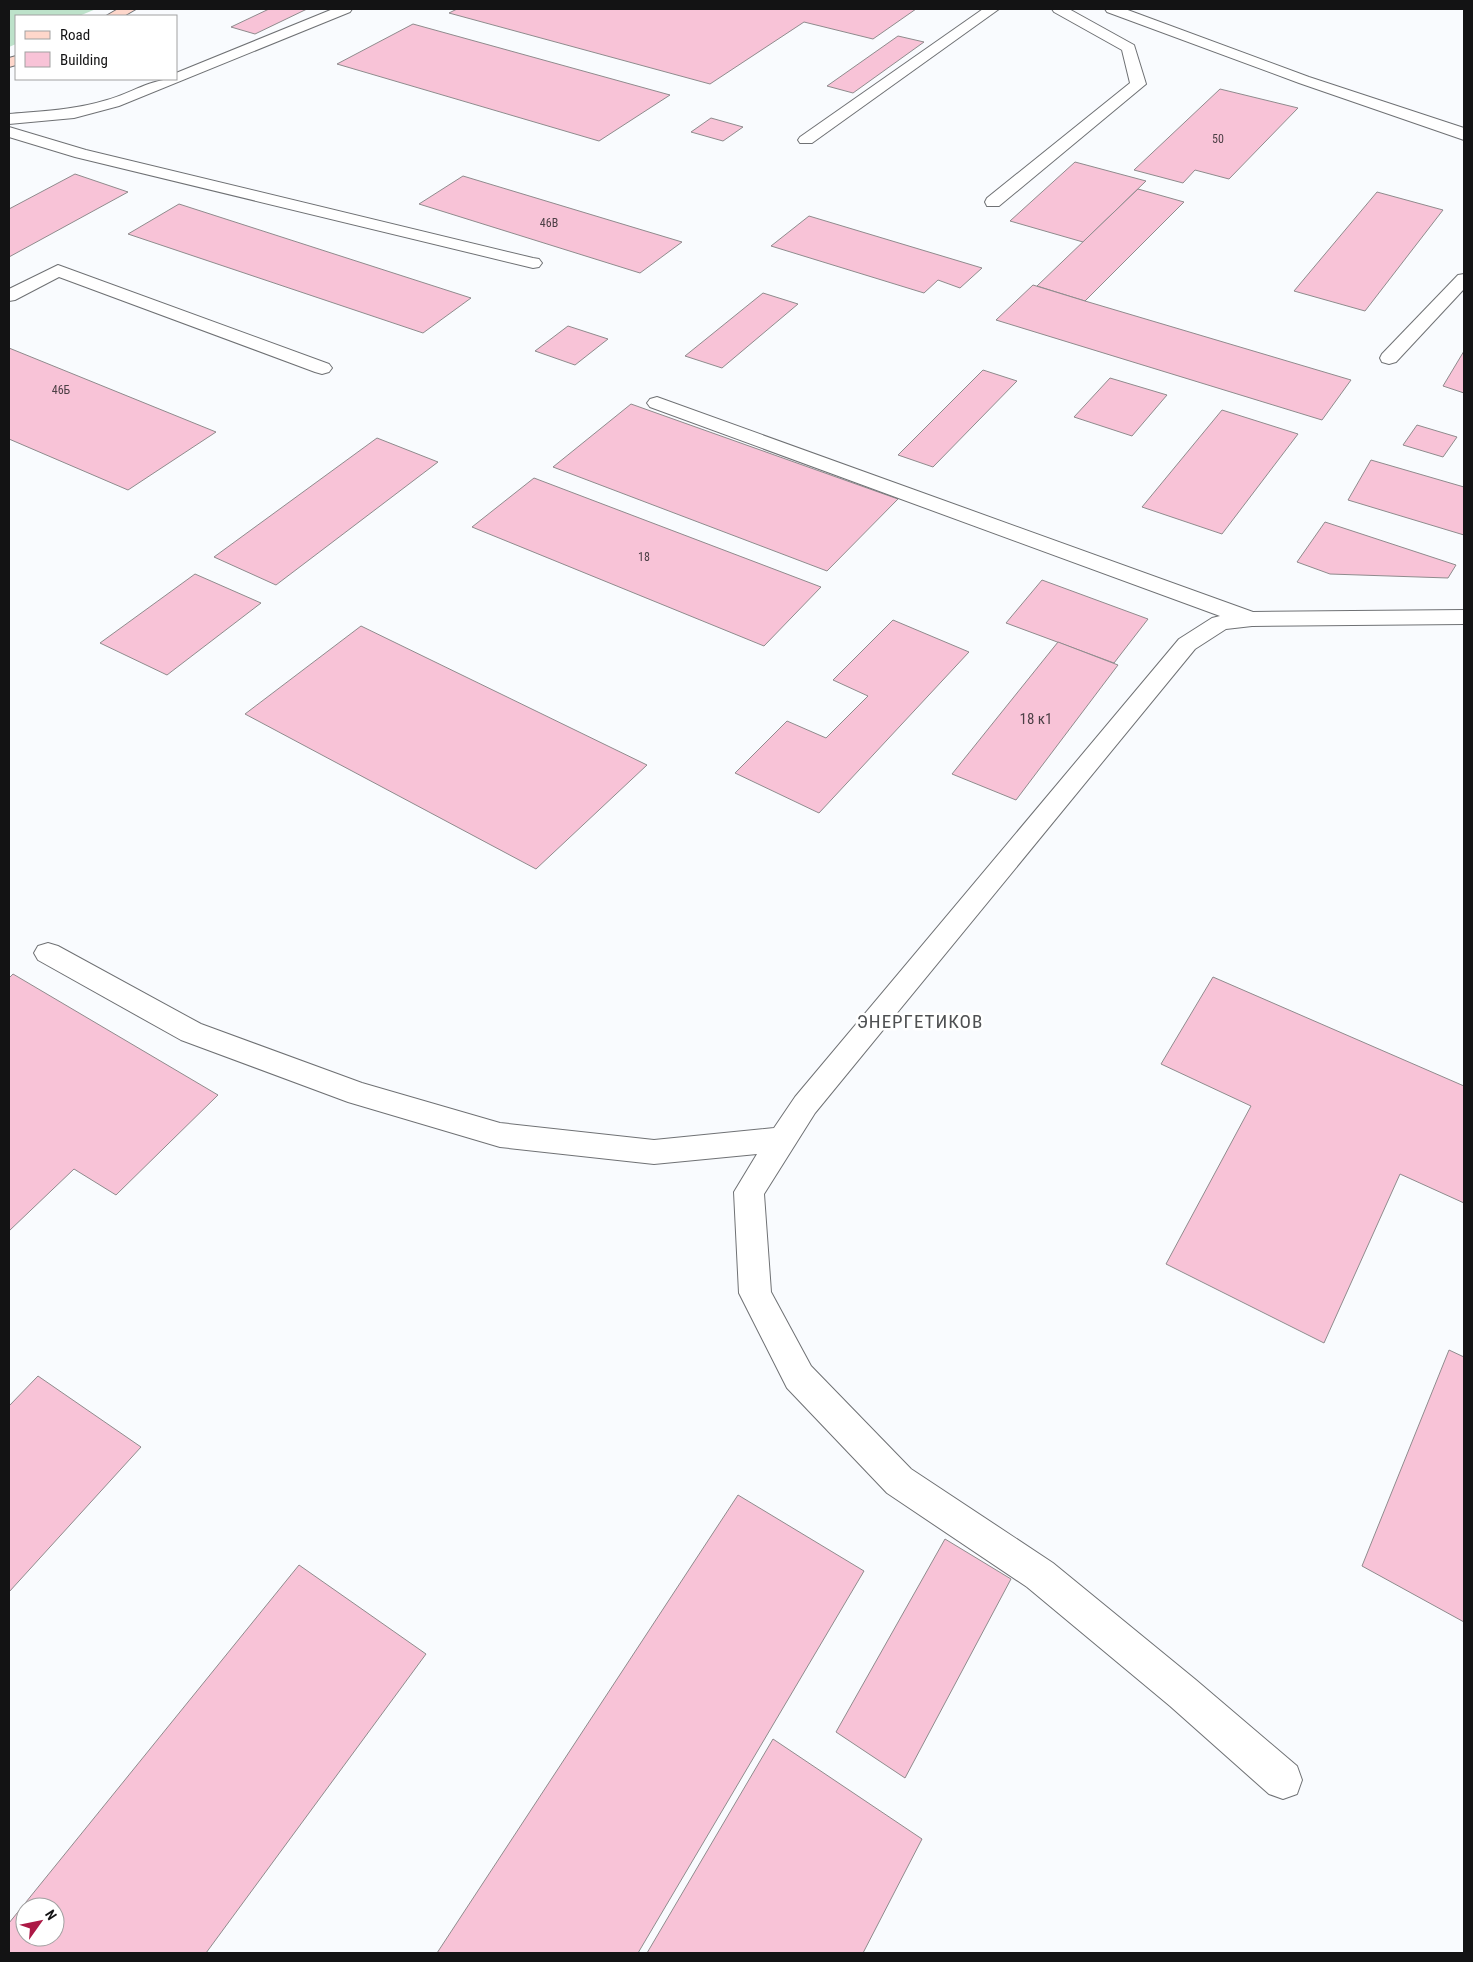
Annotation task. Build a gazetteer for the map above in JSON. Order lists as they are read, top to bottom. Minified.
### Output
{"districts":["ЭНЕРГЕТИКОВ"],"house_numbers":["50","46В","46Б","18","18 к1"],"legend":["Road","Building"],"north":"top right"}
